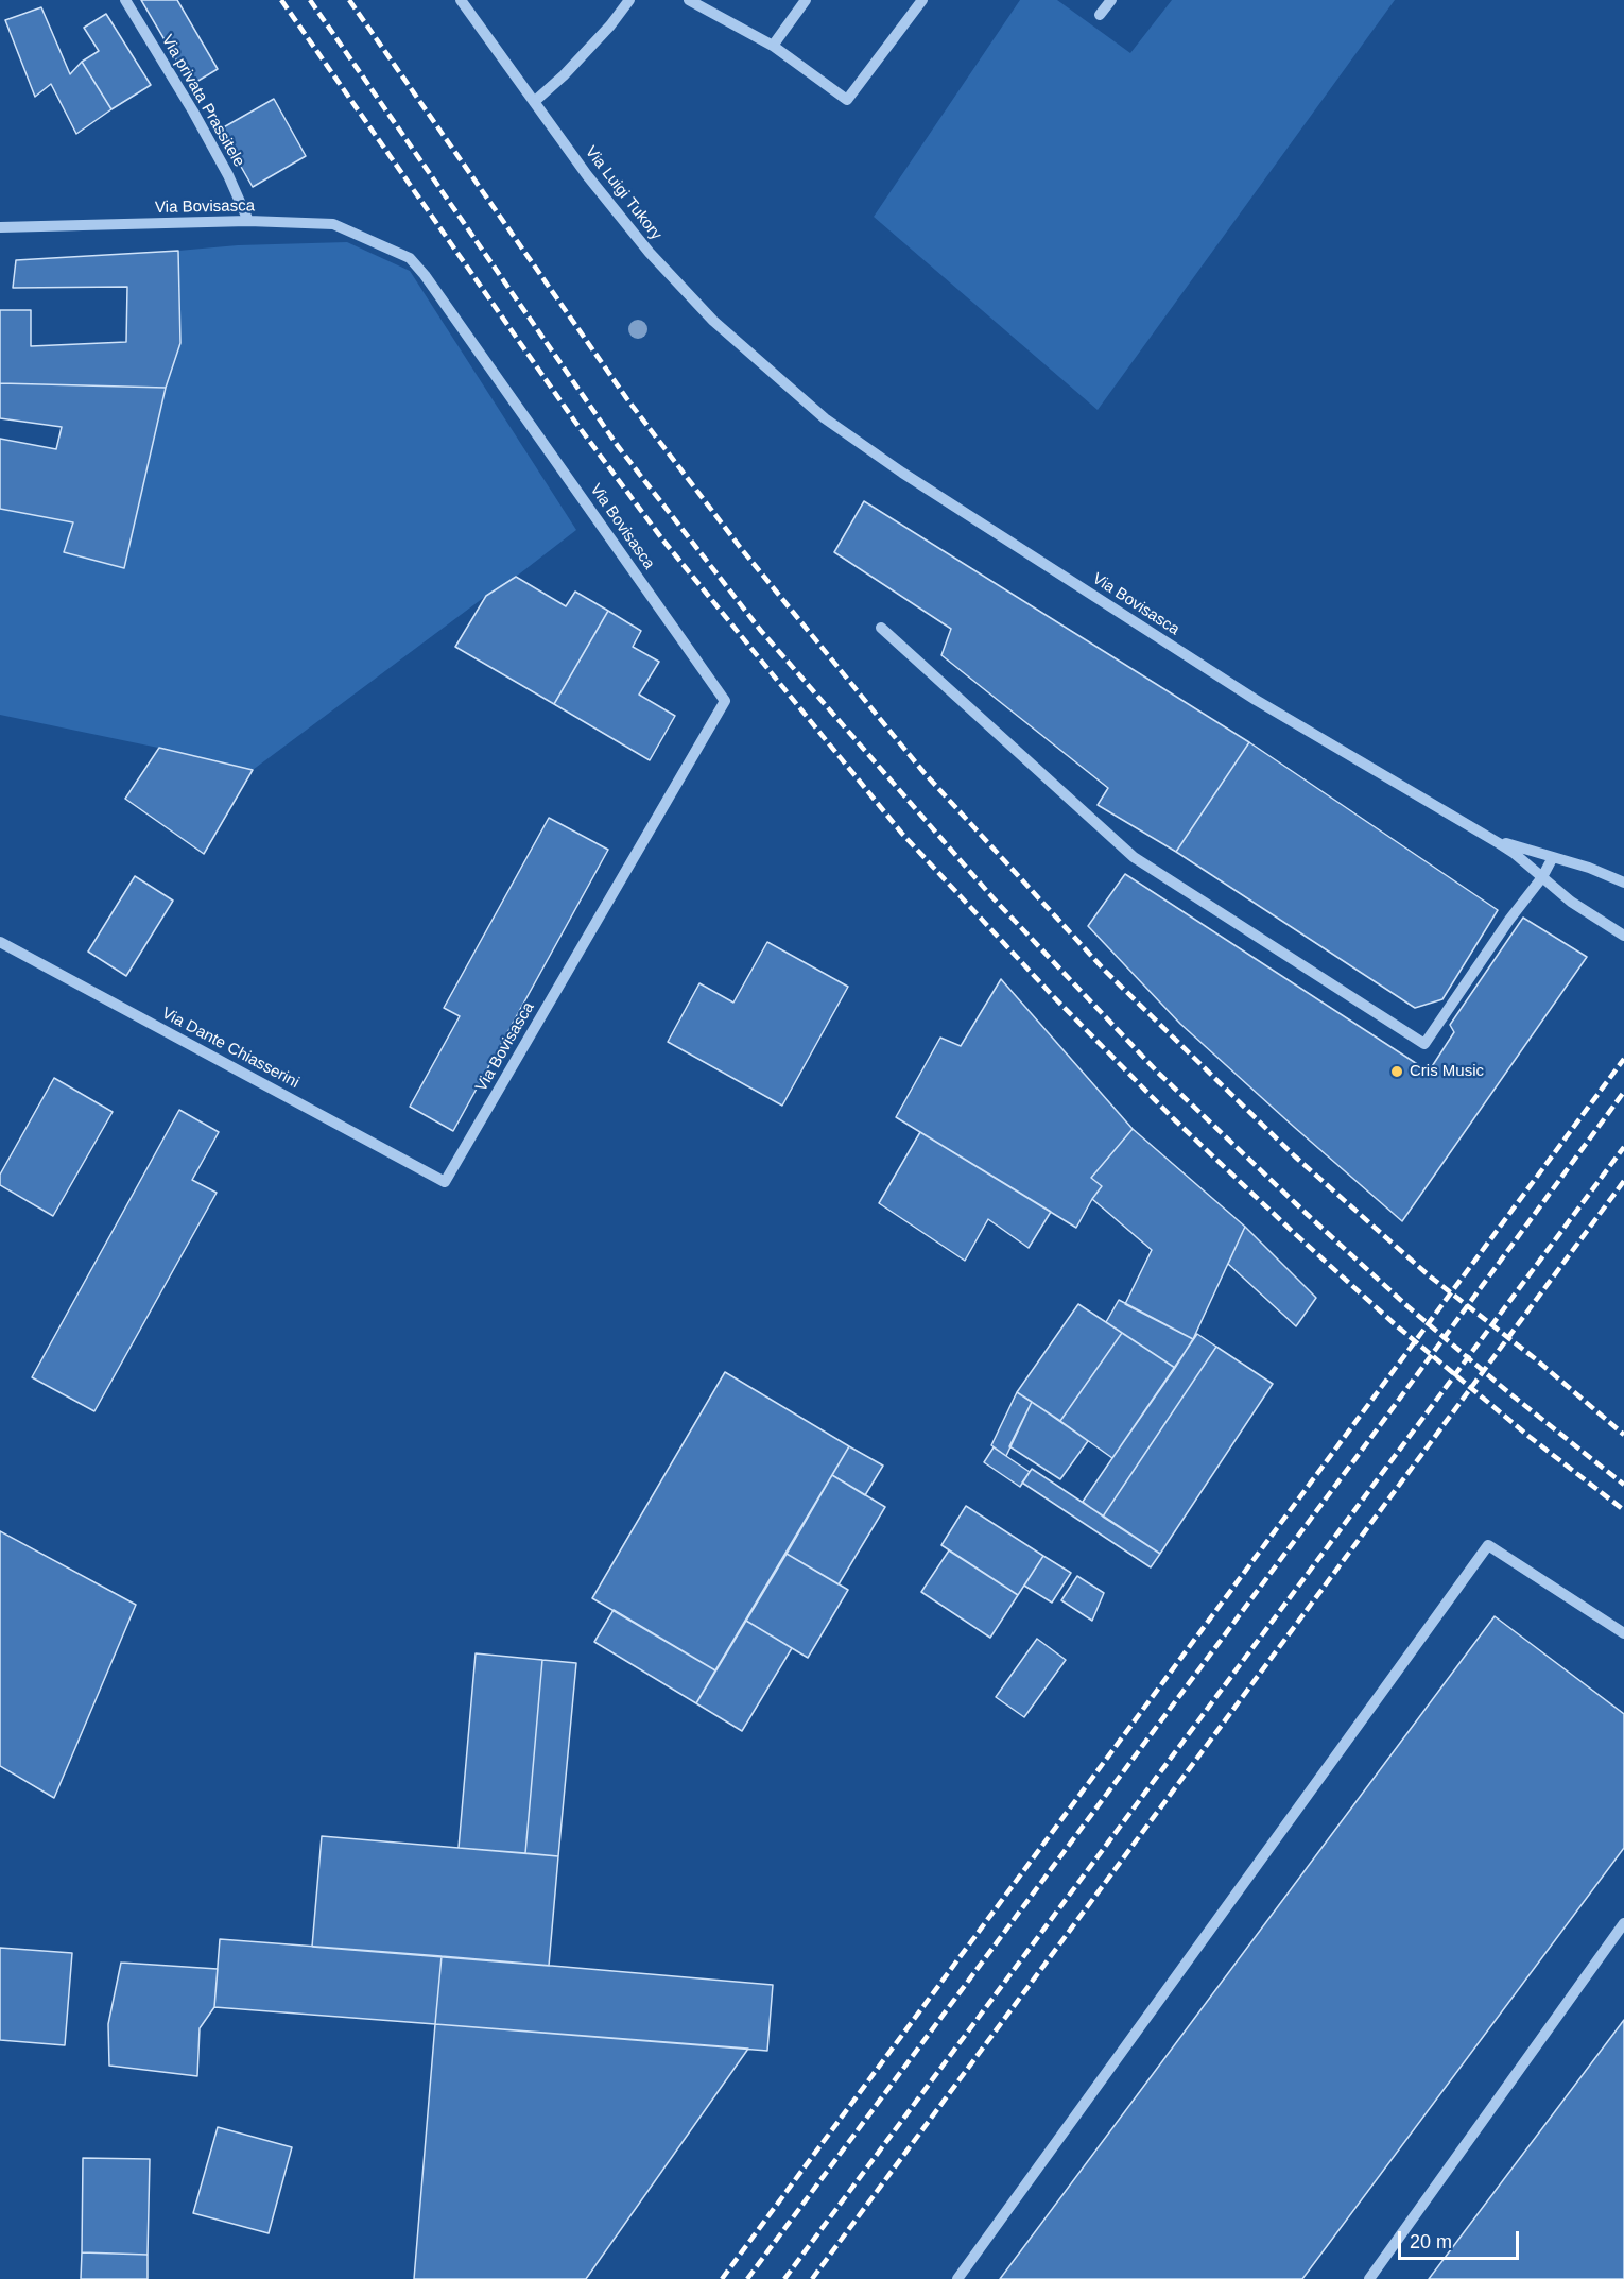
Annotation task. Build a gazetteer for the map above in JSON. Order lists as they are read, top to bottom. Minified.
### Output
{"streets":{"street":["Via privata Prassitele","Via Luigi Tukory","Via Bovisasca","Via Dante Chiasserini"]},"crossings":[["Via privata Prassitele","Via Bovisasca"],["Via Luigi Tukory","Via Bovisasca"],["Via Bovisasca","Via Dante Chiasserini"]],"places":["Cris Music"],"scale_bar":"20 m"}
